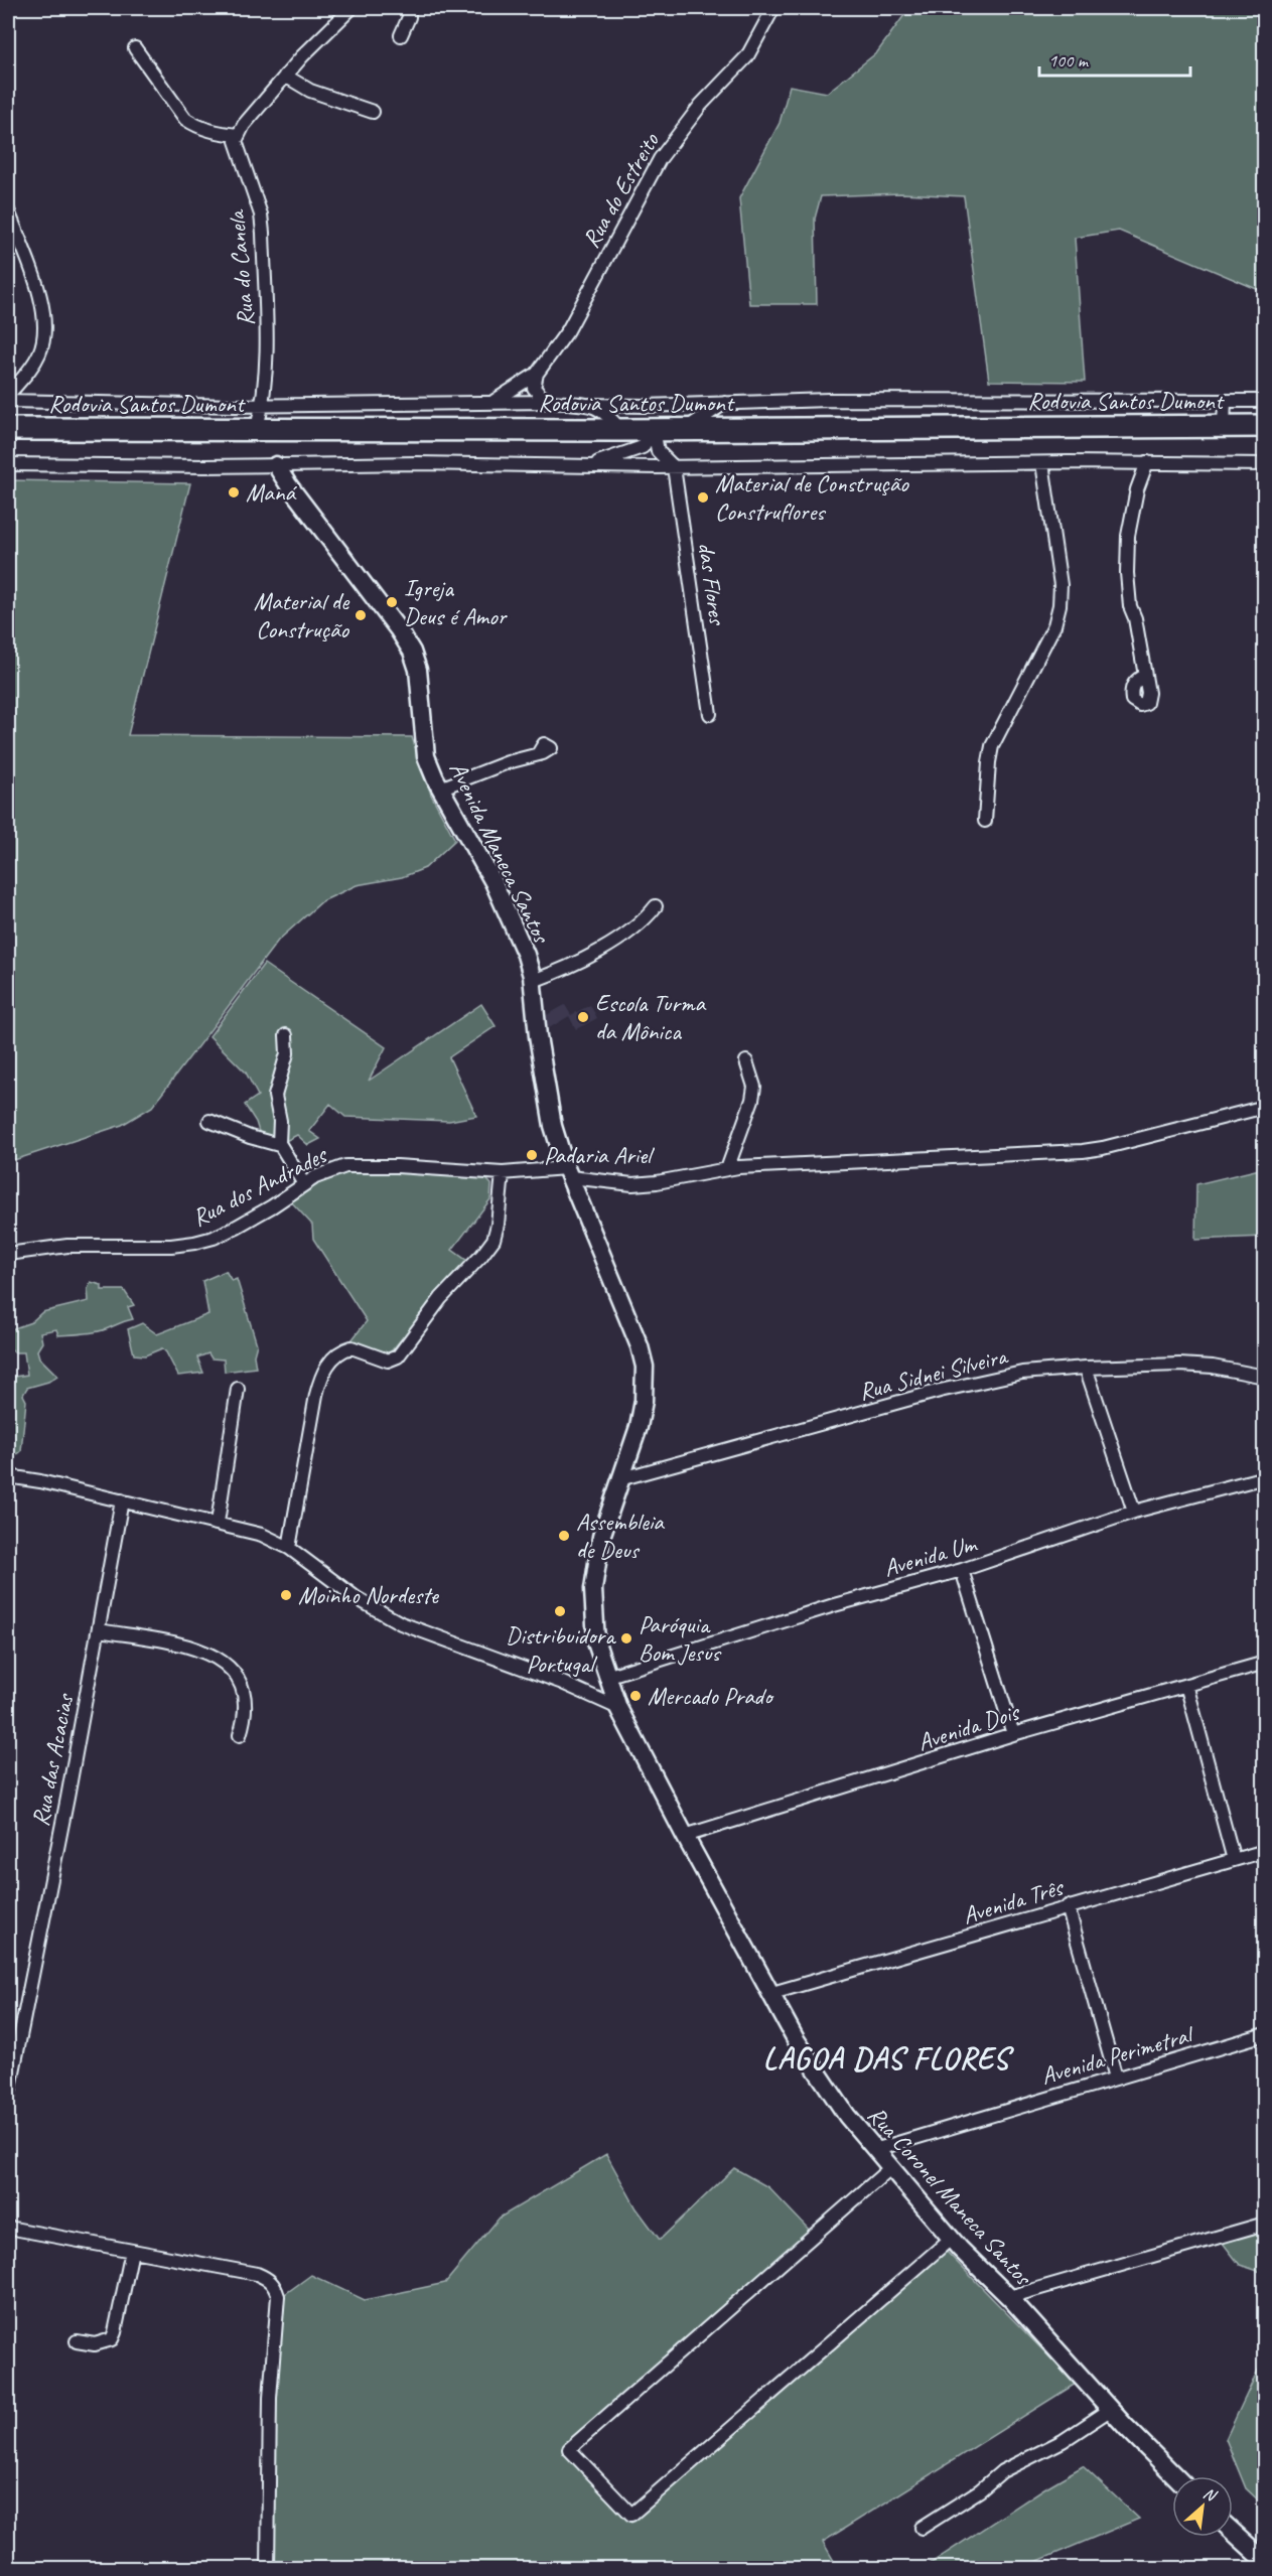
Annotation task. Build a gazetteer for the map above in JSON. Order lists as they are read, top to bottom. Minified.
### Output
{"streets":{"highway":["Rodovia Santos Dumont"],"street":["Rua do Estreito","Rua do Canela","das Flores","Avenida Maneca Santos","Rua dos Andrades","Rua Sidnei Silveira","Avenida Um","Avenida Dois","Rua das Acacias","Avenida Três","Avenida Perimetral","Rua Coronel Maneca Santos"]},"crossings":[["Rua do Canela","Rodovia Santos Dumont"],["Rodovia Santos Dumont","das Flores"],["Avenida Maneca Santos","Rua dos Andrades"],["Avenida Maneca Santos","Rua Sidnei Silveira"],["Avenida Maneca Santos","Avenida Um"],["Avenida Maneca Santos","Rua Coronel Maneca Santos"],["Avenida Um","Rua Coronel Maneca Santos"],["Avenida Dois","Rua Coronel Maneca Santos"],["Avenida Três","Rua Coronel Maneca Santos"],["Avenida Perimetral","Rua Coronel Maneca Santos"]],"districts":["LAGOA DAS FLORES"],"places":["Maná","Material de Construção Construflores","Igreja Deus é Amor","Material de Construção","Escola Turma da Mônica","Padaria Ariel","Assembleia de Deus","Moinho Nordeste","Distribuidora Portugal","Paróquia Bom Jesus","Mercado Prado"],"scale_bar":"100 m","north":"top right"}
